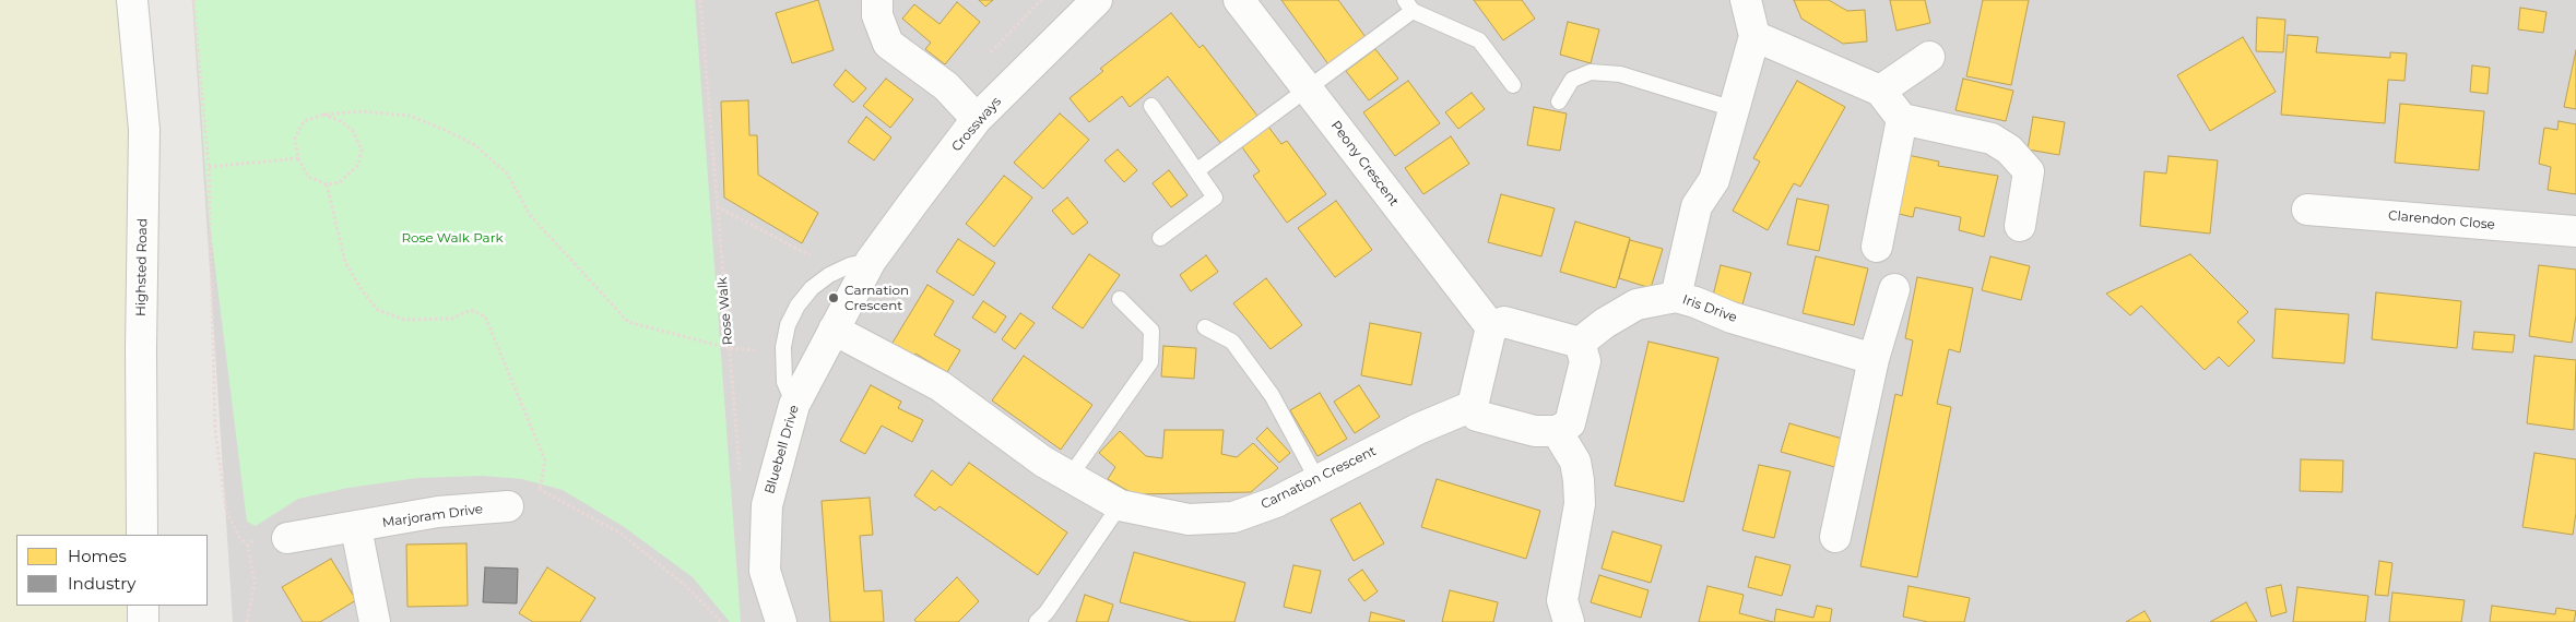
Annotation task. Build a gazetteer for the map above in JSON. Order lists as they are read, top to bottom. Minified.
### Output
{"streets":{"street":["Crossways","Peony Crescent","Clarendon Close","Highsted Road","Iris Drive","Bluebell Drive","Carnation Crescent","Marjoram Drive"],"path":["Rose Walk"]},"crossings":[["Crossways","Bluebell Drive"],["Peony Crescent","Iris Drive"],["Peony Crescent","Carnation Crescent"],["Iris Drive","Carnation Crescent"],["Bluebell Drive","Carnation Crescent"]],"parks":["Rose Walk Park"],"places":["Carnation Crescent"],"legend":["Homes","Industry"]}
